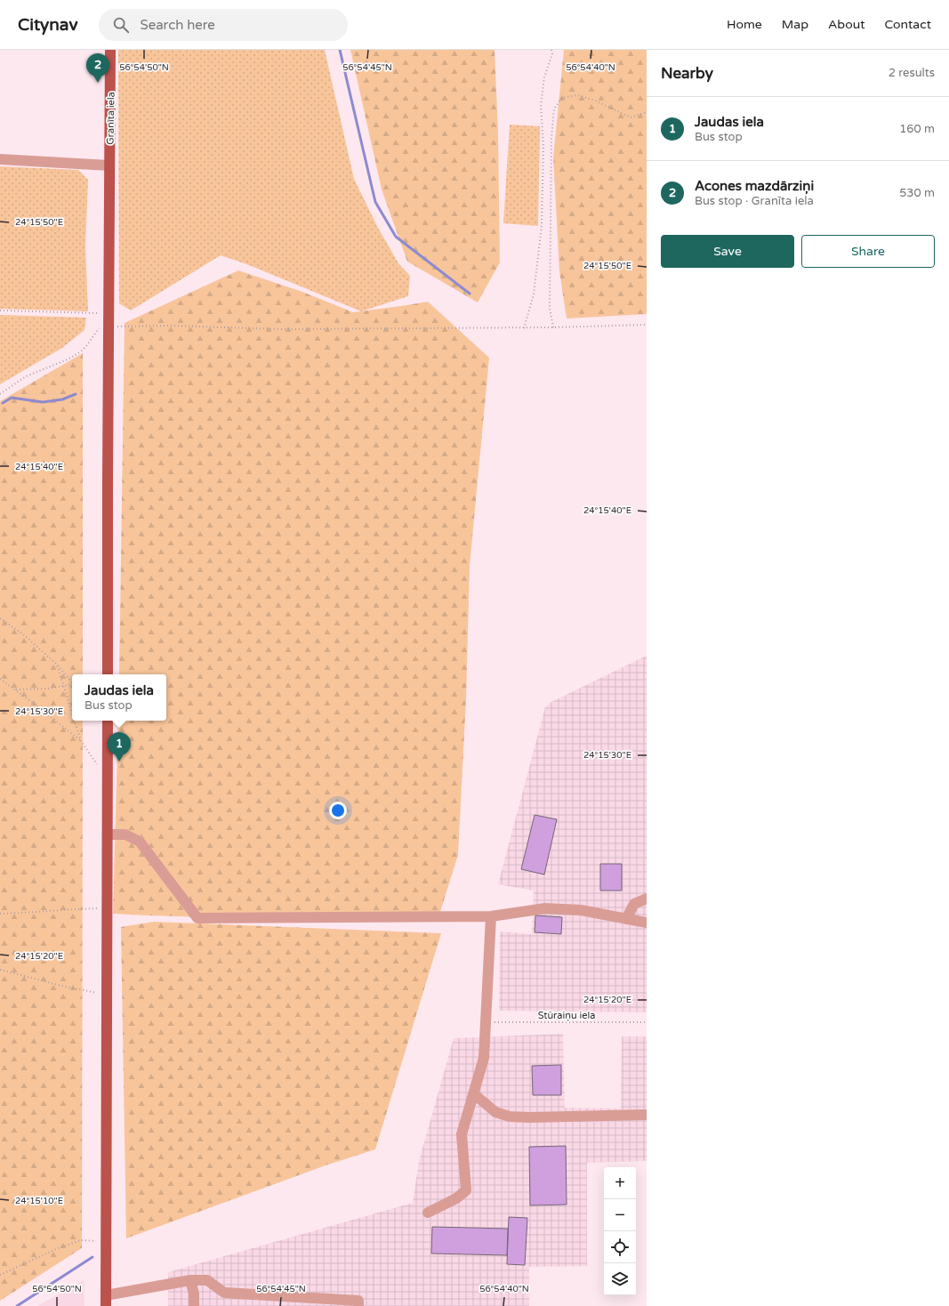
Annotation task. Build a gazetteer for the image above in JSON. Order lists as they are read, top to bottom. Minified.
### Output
{"streets":{"main road":["Granīta iela"],"path":["Stūraiņu iela"]},"page":{"header":"Citynav","search":"Search here","nav":["Home","Map","About","Contact"],"heading":["Nearby","2 results"],"pins":["2","1"],"list":[{"mark":"1","name":"Jaudas iela","note":"Bus stop","value":"160 m"},{"mark":"2","name":"Acones mazdārziņi","note":"Bus stop · Granīta iela","value":"530 m"}],"buttons":["Save","Share"],"popup":["Jaudas iela","Bus stop"],"map_buttons":["+","−"]},"coordinates":["56°54'50\"N","56°54'45\"N","56°54'40\"N","24°15'50\"E","24°15'40\"E","24°15'30\"E","24°15'20\"E","24°15'10\"E"]}
